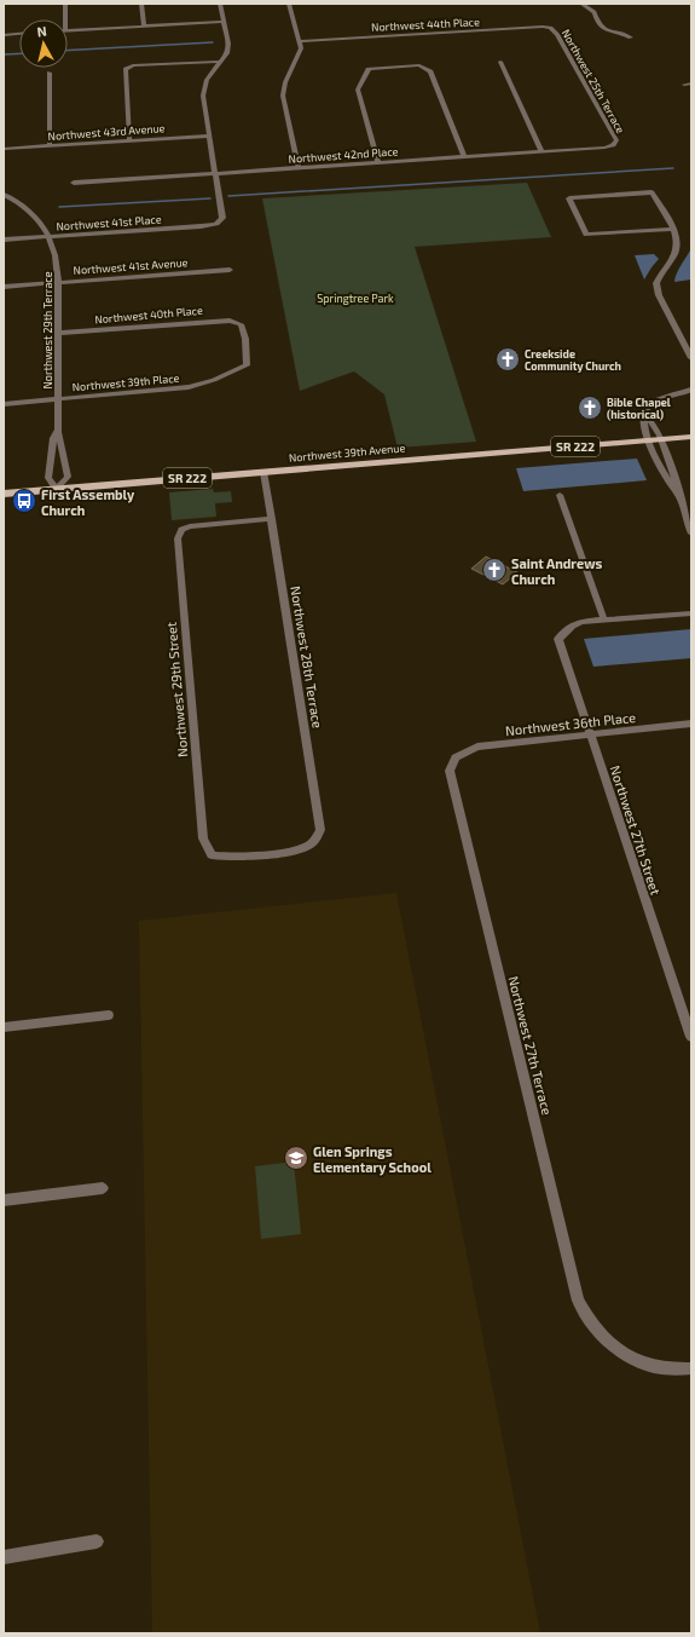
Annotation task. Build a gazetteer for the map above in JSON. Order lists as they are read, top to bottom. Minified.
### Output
{"streets":{"main road":["SR 222","Northwest 39th Avenue"],"street":["Northwest 44th Place","Northwest 25th Terrace","Northwest 43rd Avenue","Northwest 42nd Place","Northwest 41st Place","Northwest 41st Avenue","Northwest 40th Place","Northwest 29th Terrace","Northwest 39th Place","Northwest 28th Terrace","Northwest 29th Street","Northwest 36th Place","Northwest 27th Street","Northwest 27th Terrace"]},"crossings":[["Northwest 44th Place","Northwest 25th Terrace"],["Northwest 25th Terrace","Northwest 42nd Place"],["Northwest 42nd Place","Northwest 41st Place"],["Northwest 41st Place","Northwest 29th Terrace"],["Northwest 41st Avenue","Northwest 29th Terrace"],["Northwest 40th Place","Northwest 29th Terrace"],["Northwest 40th Place","Northwest 39th Place"],["Northwest 29th Terrace","Northwest 39th Place"],["Northwest 29th Terrace","Northwest 39th Avenue"],["Northwest 39th Avenue","Northwest 28th Terrace"],["Northwest 28th Terrace","Northwest 29th Street"],["Northwest 36th Place","Northwest 27th Street"],["Northwest 36th Place","Northwest 27th Terrace"]],"parks":["Springtree Park"],"places":{"church":["Creekside Community Church","Bible Chapel (historical)","Saint Andrews Church"],"bus stop":["First Assembly Church"],"school or university":["Glen Springs Elementary School"]},"north":"top"}
